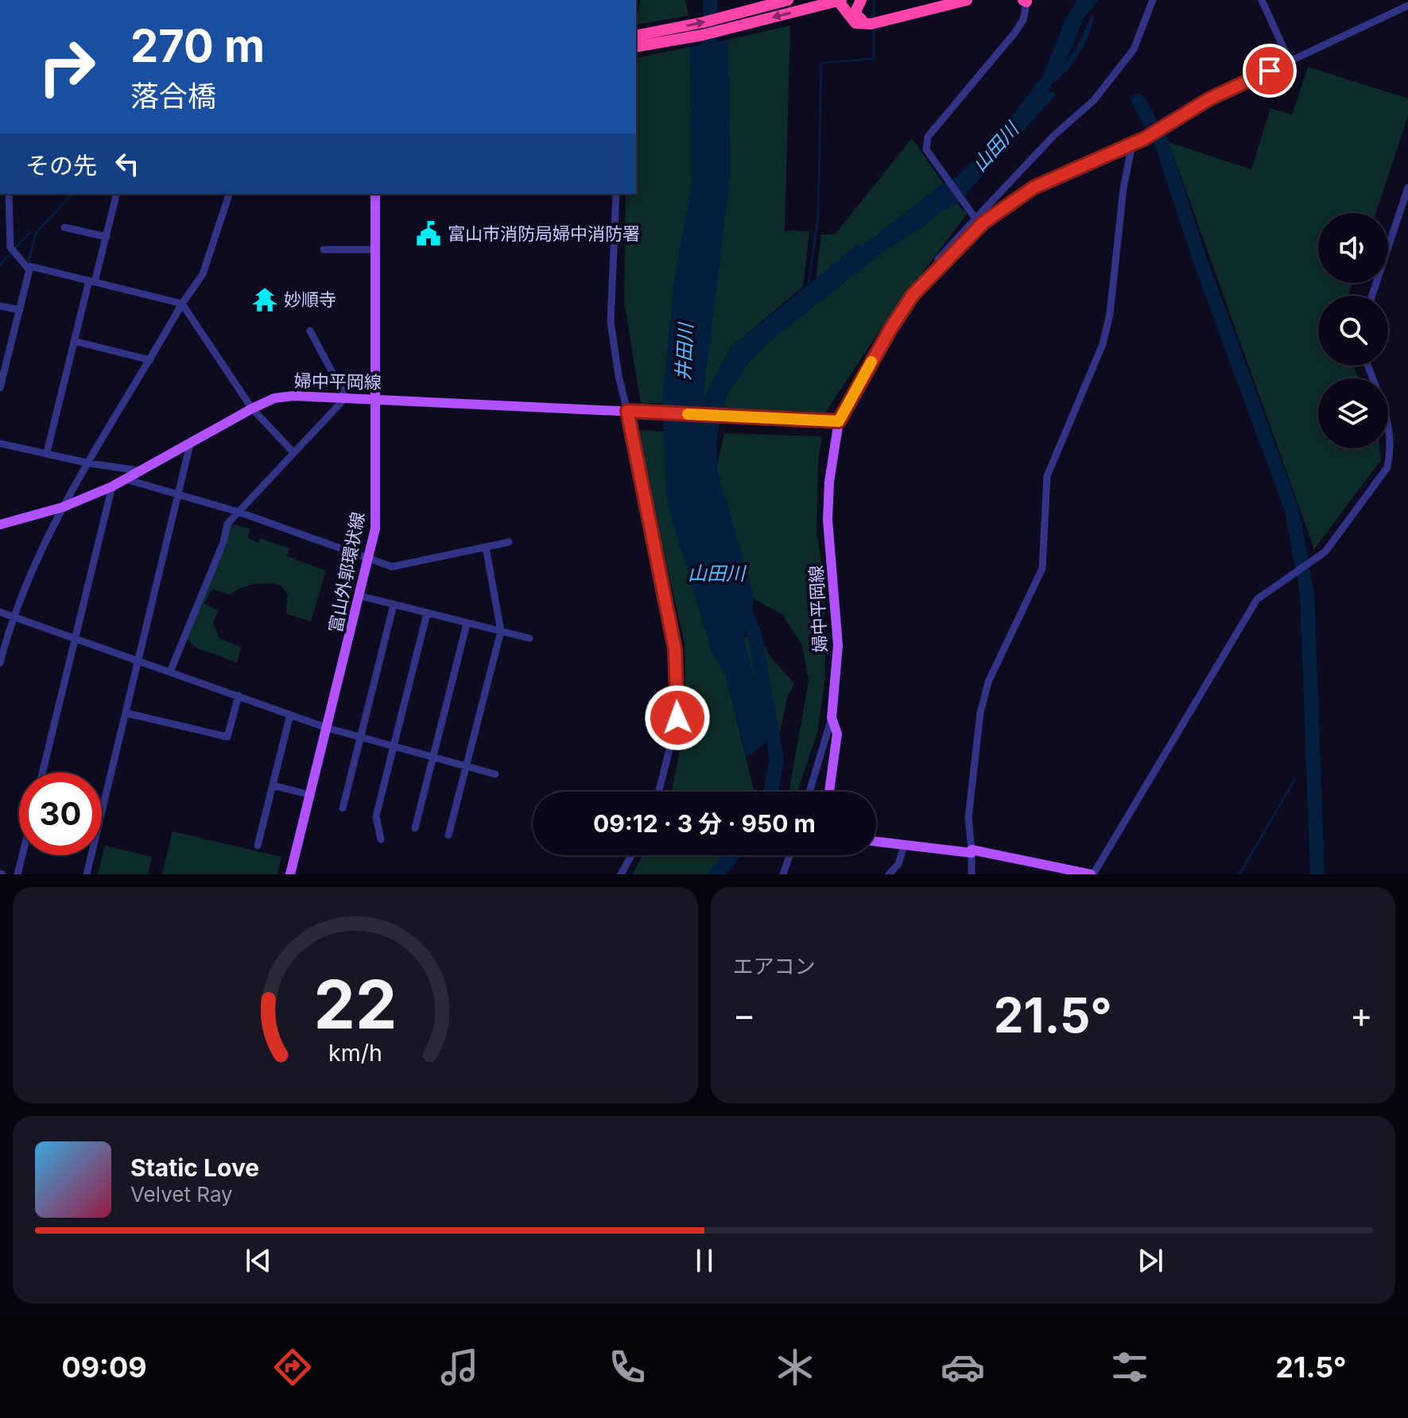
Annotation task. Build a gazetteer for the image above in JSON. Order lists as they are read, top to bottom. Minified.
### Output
{"streets":{"main road":["婦中平岡線","富山外郭環状線"]},"crossings":[["婦中平岡線","富山外郭環状線"]],"water":["山田川","井田川"],"places":{"public building":["富山市消防局婦中消防署"],"temple":["妙順寺"]},"page":{"turn":["270 m","落合橋"],"then":"その先","limit":"30","trip":"09:12 · 3 分 · 950 m","tile":"エアコン","heat":["−","21.5°","+"],"song":["Static Love","Velvet Ray"],"tabs":["09:09","21.5°"],"gauge":["22","km/h"]}}
